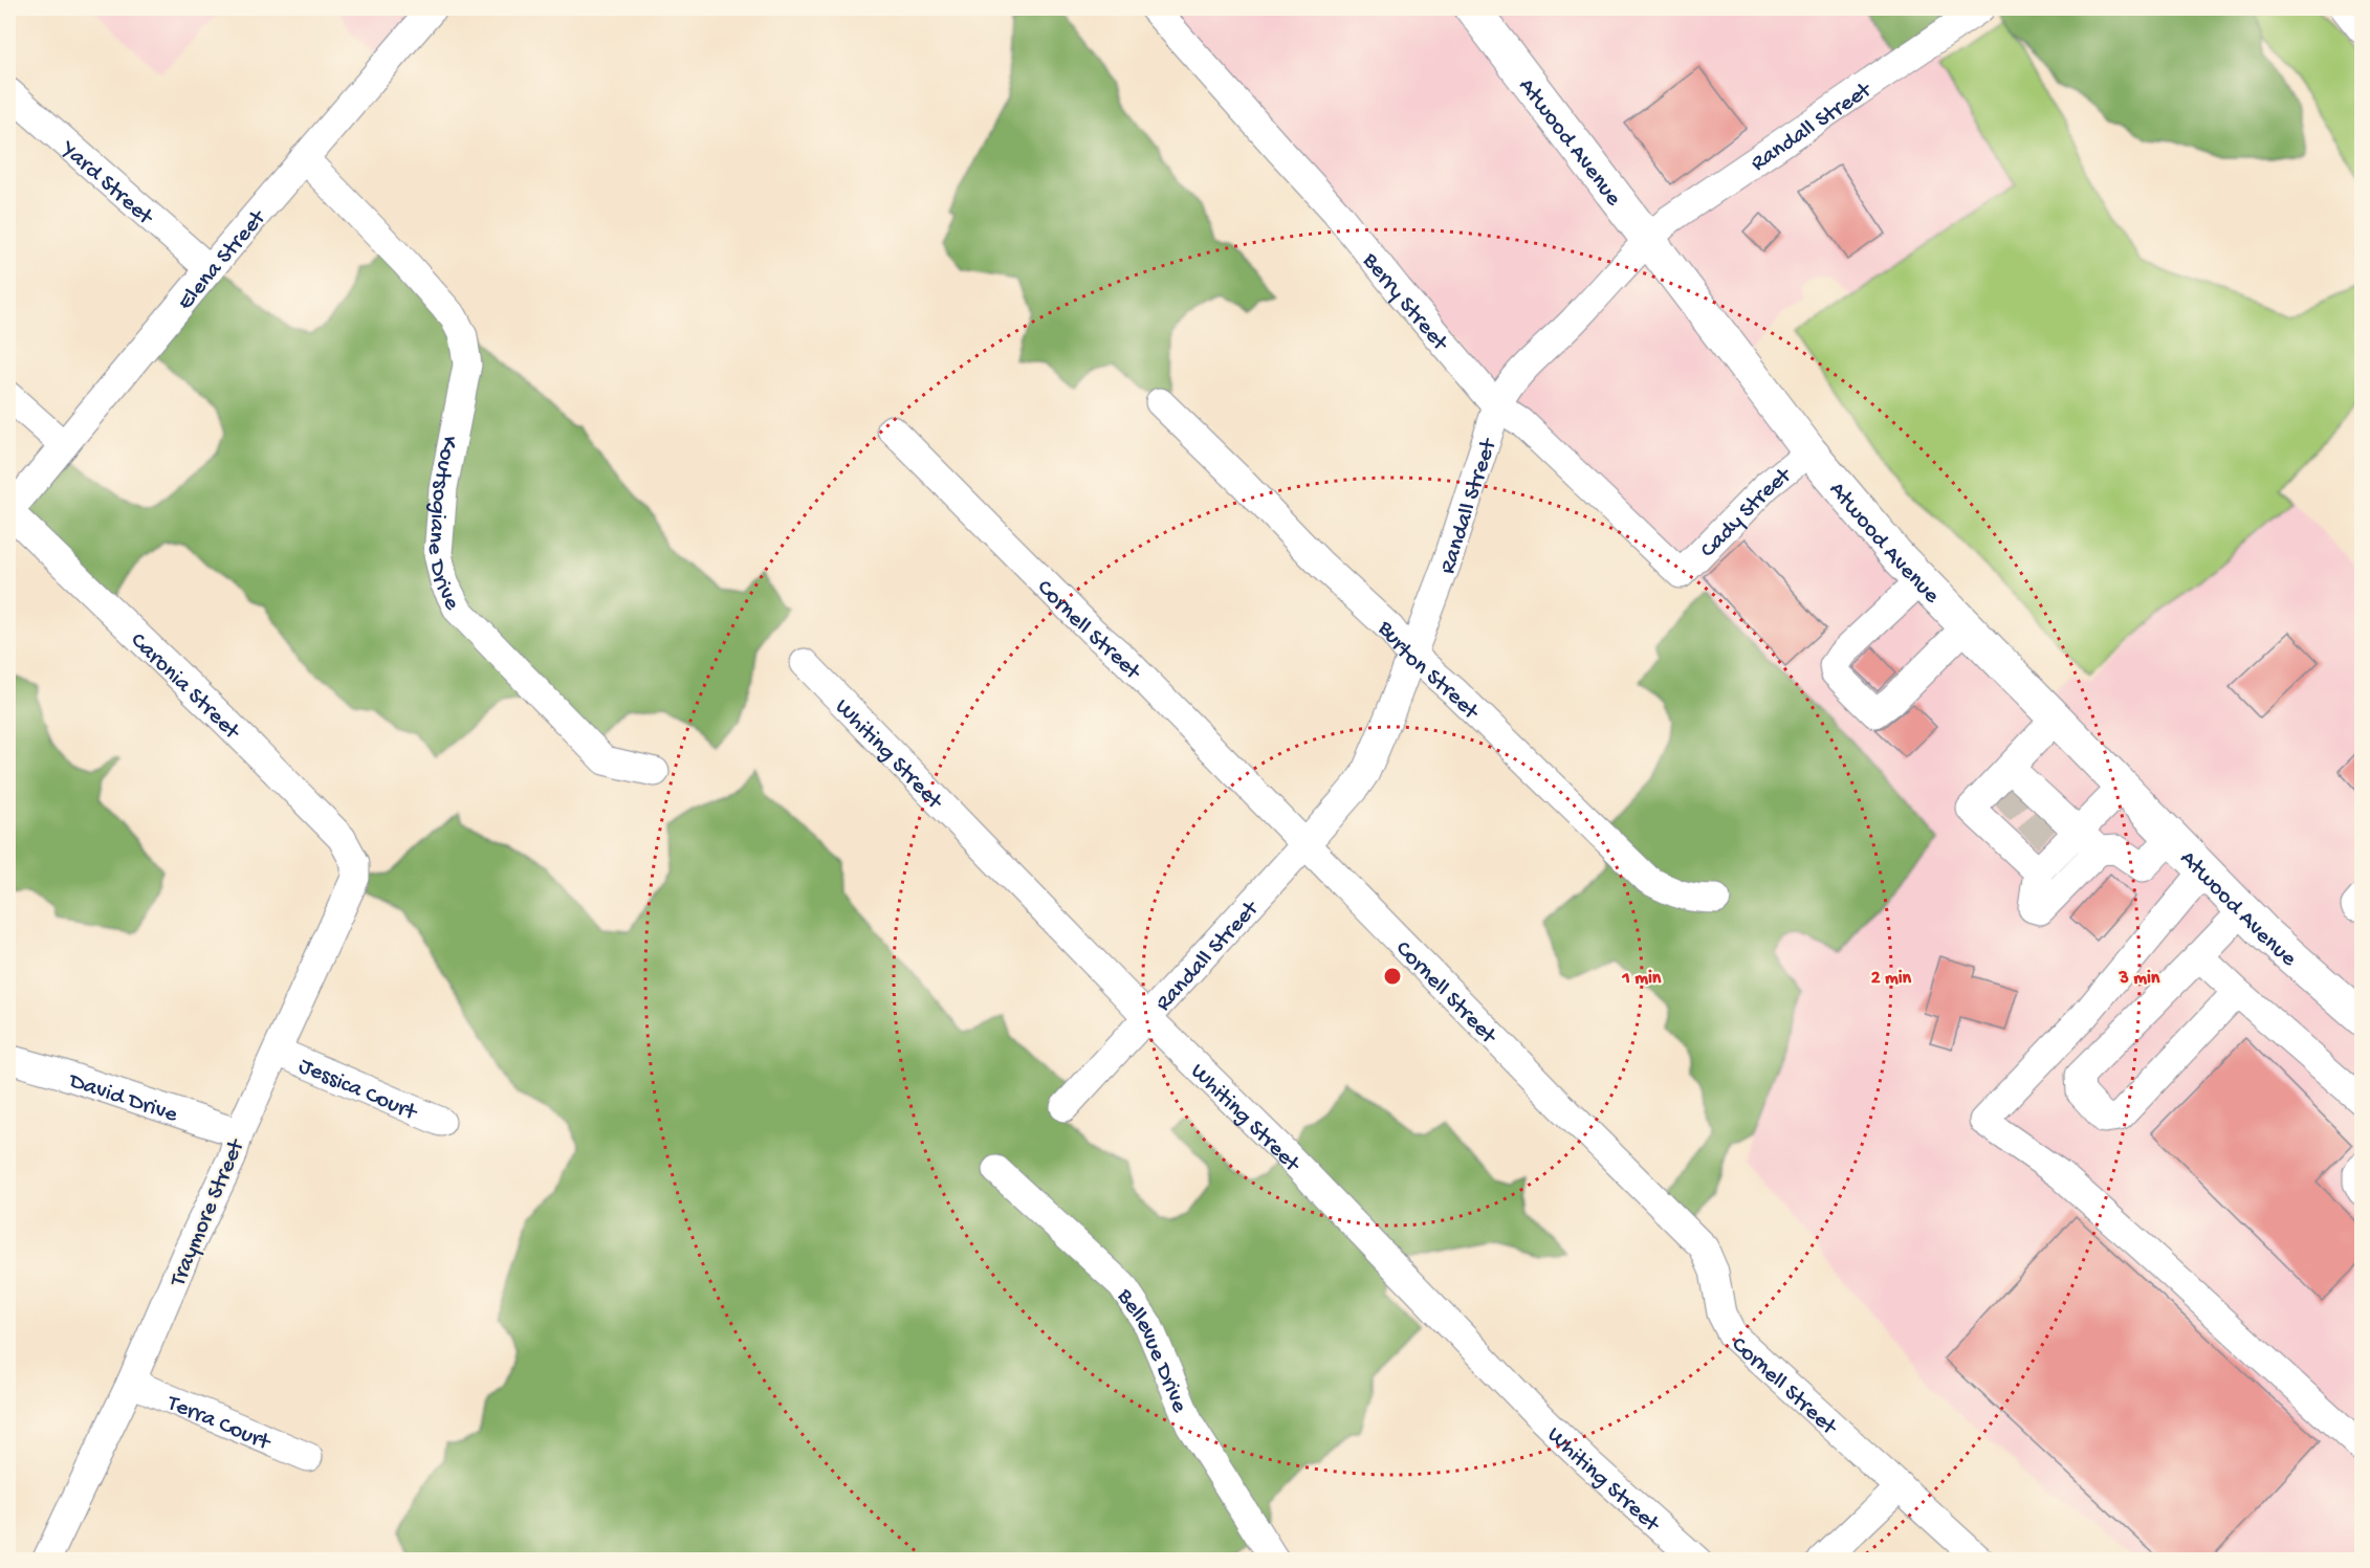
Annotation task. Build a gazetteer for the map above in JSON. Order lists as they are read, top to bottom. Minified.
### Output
{"streets":{"main road":["Atwood Avenue"],"street":["Randall Street","Yard Street","Elena Street","Berry Street","Cady Street","Koutsogiane Drive","Cornell Street","Burton Street","Caronia Street","Whiting Street","Jessica Court","David Drive","Traymore Street","Bellevue Drive","Terra Court"]},"crossings":[["Randall Street","Atwood Avenue"],["Randall Street","Berry Street"],["Randall Street","Cornell Street"],["Randall Street","Burton Street"],["Randall Street","Whiting Street"],["Atwood Avenue","Cady Street"],["Yard Street","Elena Street"],["Elena Street","Koutsogiane Drive"],["Elena Street","Caronia Street"],["Berry Street","Cady Street"],["Caronia Street","Traymore Street"],["Jessica Court","Traymore Street"],["David Drive","Traymore Street"],["Traymore Street","Terra Court"]],"rings":["1 min","2 min","3 min"]}
